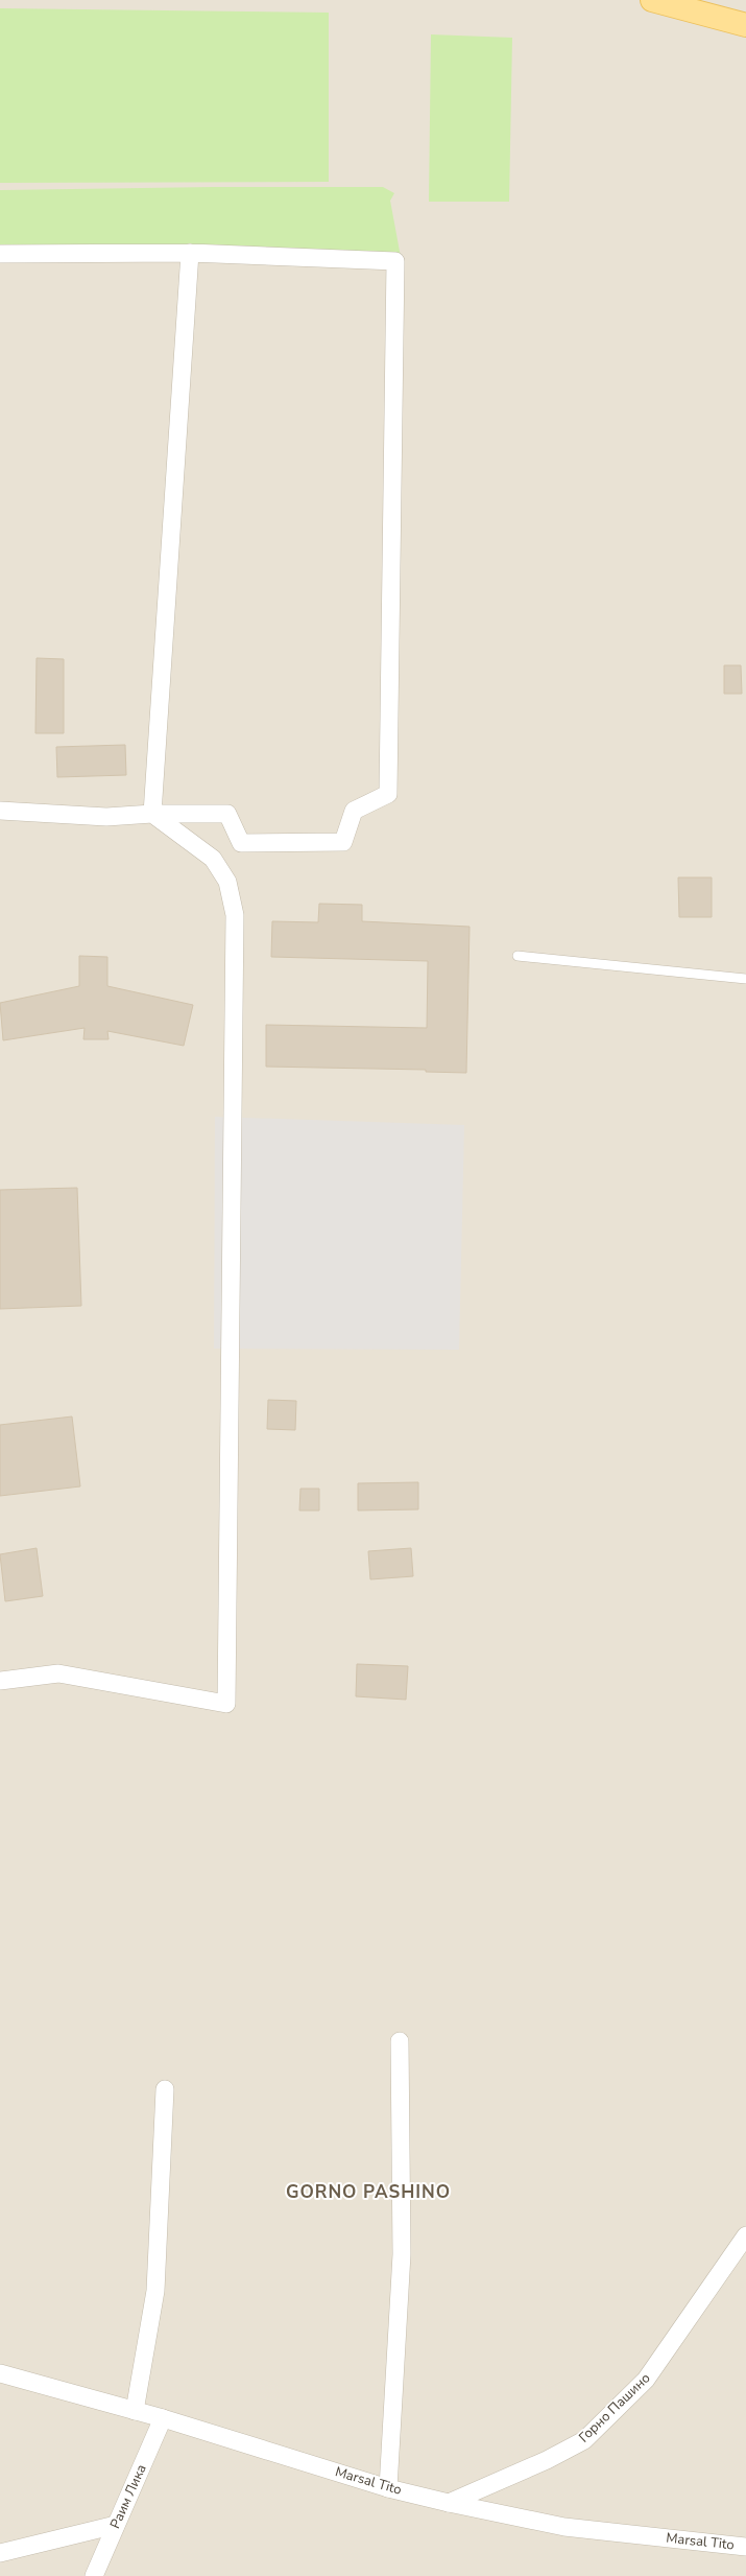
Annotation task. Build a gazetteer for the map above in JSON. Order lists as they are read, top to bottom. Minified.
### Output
{"streets":{"street":["Горно Пашино","Marsal Tito","Раим Лика"]},"crossings":[["Горно Пашино","Marsal Tito"],["Marsal Tito","Раим Лика"]],"districts":["GORNO PASHINO"]}
